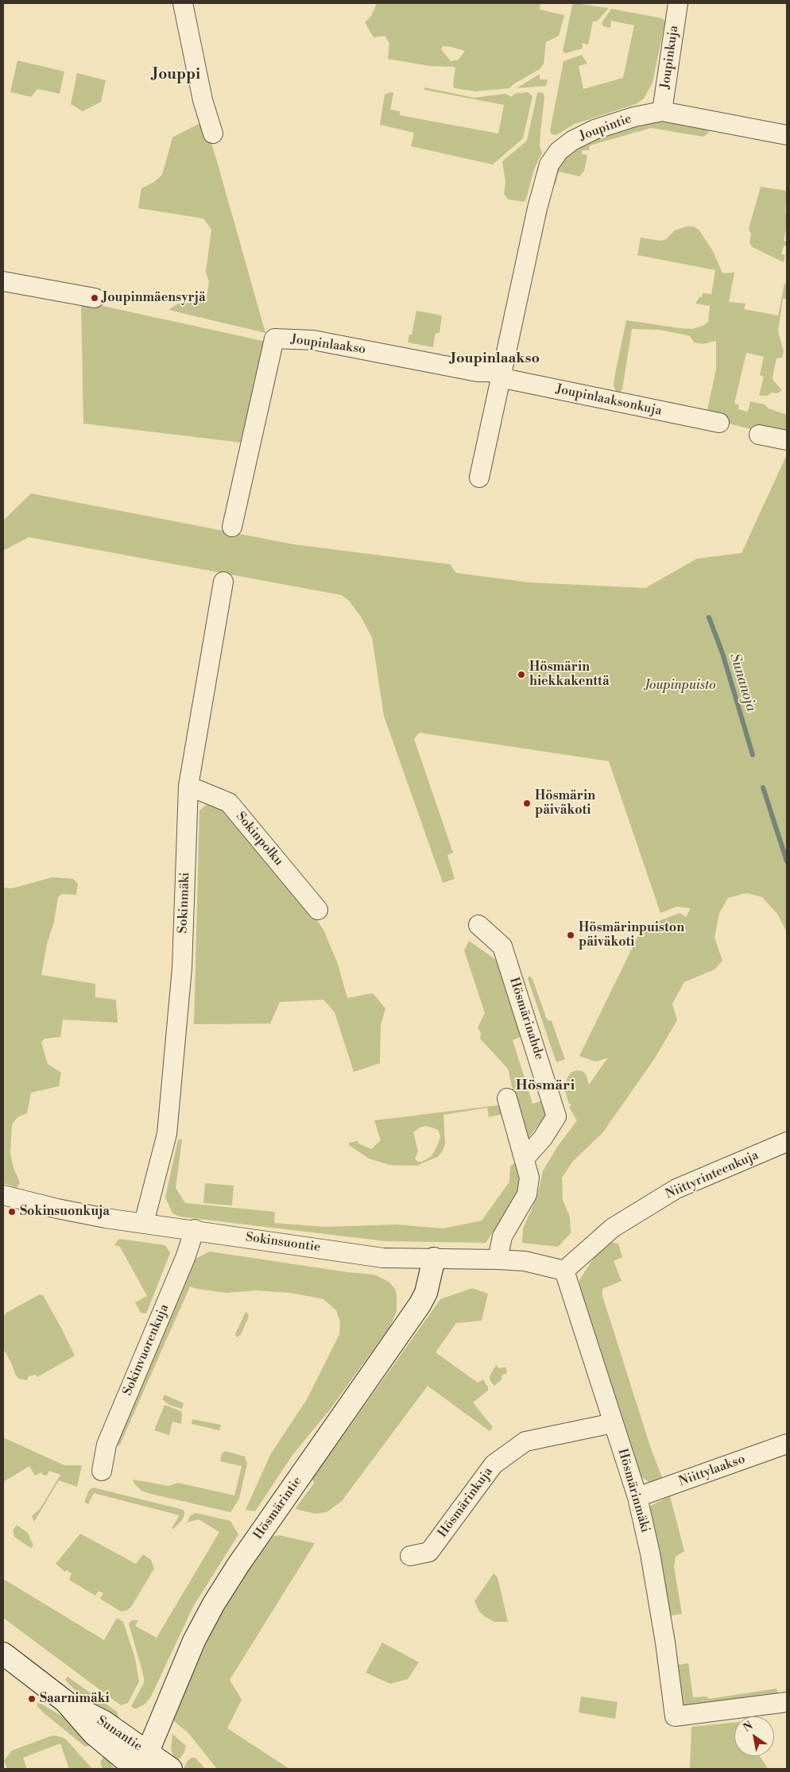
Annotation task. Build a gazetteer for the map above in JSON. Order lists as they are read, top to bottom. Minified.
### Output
{"streets":{"street":["Joupinkuja","Joupintie","Joupinlaakso","Joupinlaaksonkuja","Sokinpolku","Sokinmäki","Hösmärinahde","Niittyrinteenkuja","Sokinsuontie","Sokinvuorenkuja","Niittylaakso","Hösmärinmäki","Hösmärinkuja","Hösmärintie","Sunantie"]},"crossings":[["Joupinkuja","Joupintie"],["Joupintie","Joupinlaakso"],["Joupintie","Joupinlaaksonkuja"],["Joupinlaakso","Joupinlaaksonkuja"],["Sokinpolku","Sokinmäki"],["Sokinmäki","Sokinsuontie"],["Niittyrinteenkuja","Sokinsuontie"],["Niittyrinteenkuja","Hösmärinmäki"],["Sokinsuontie","Sokinvuorenkuja"],["Sokinsuontie","Hösmärinmäki"],["Sokinsuontie","Hösmärintie"],["Niittylaakso","Hösmärinmäki"],["Hösmärinmäki","Hösmärinkuja"],["Hösmärintie","Sunantie"]],"districts":["Jouppi","Joupinlaakso","Hösmäri"],"water":["Sunanoja"],"parks":["Joupinpuisto"],"places":["Joupinmäensyrjä","Hösmärin hiekkakenttä","Hösmärin päiväkoti","Hösmärinpuiston päiväkoti","Sokinsuonkuja","Saarnimäki"],"north":"top left"}
